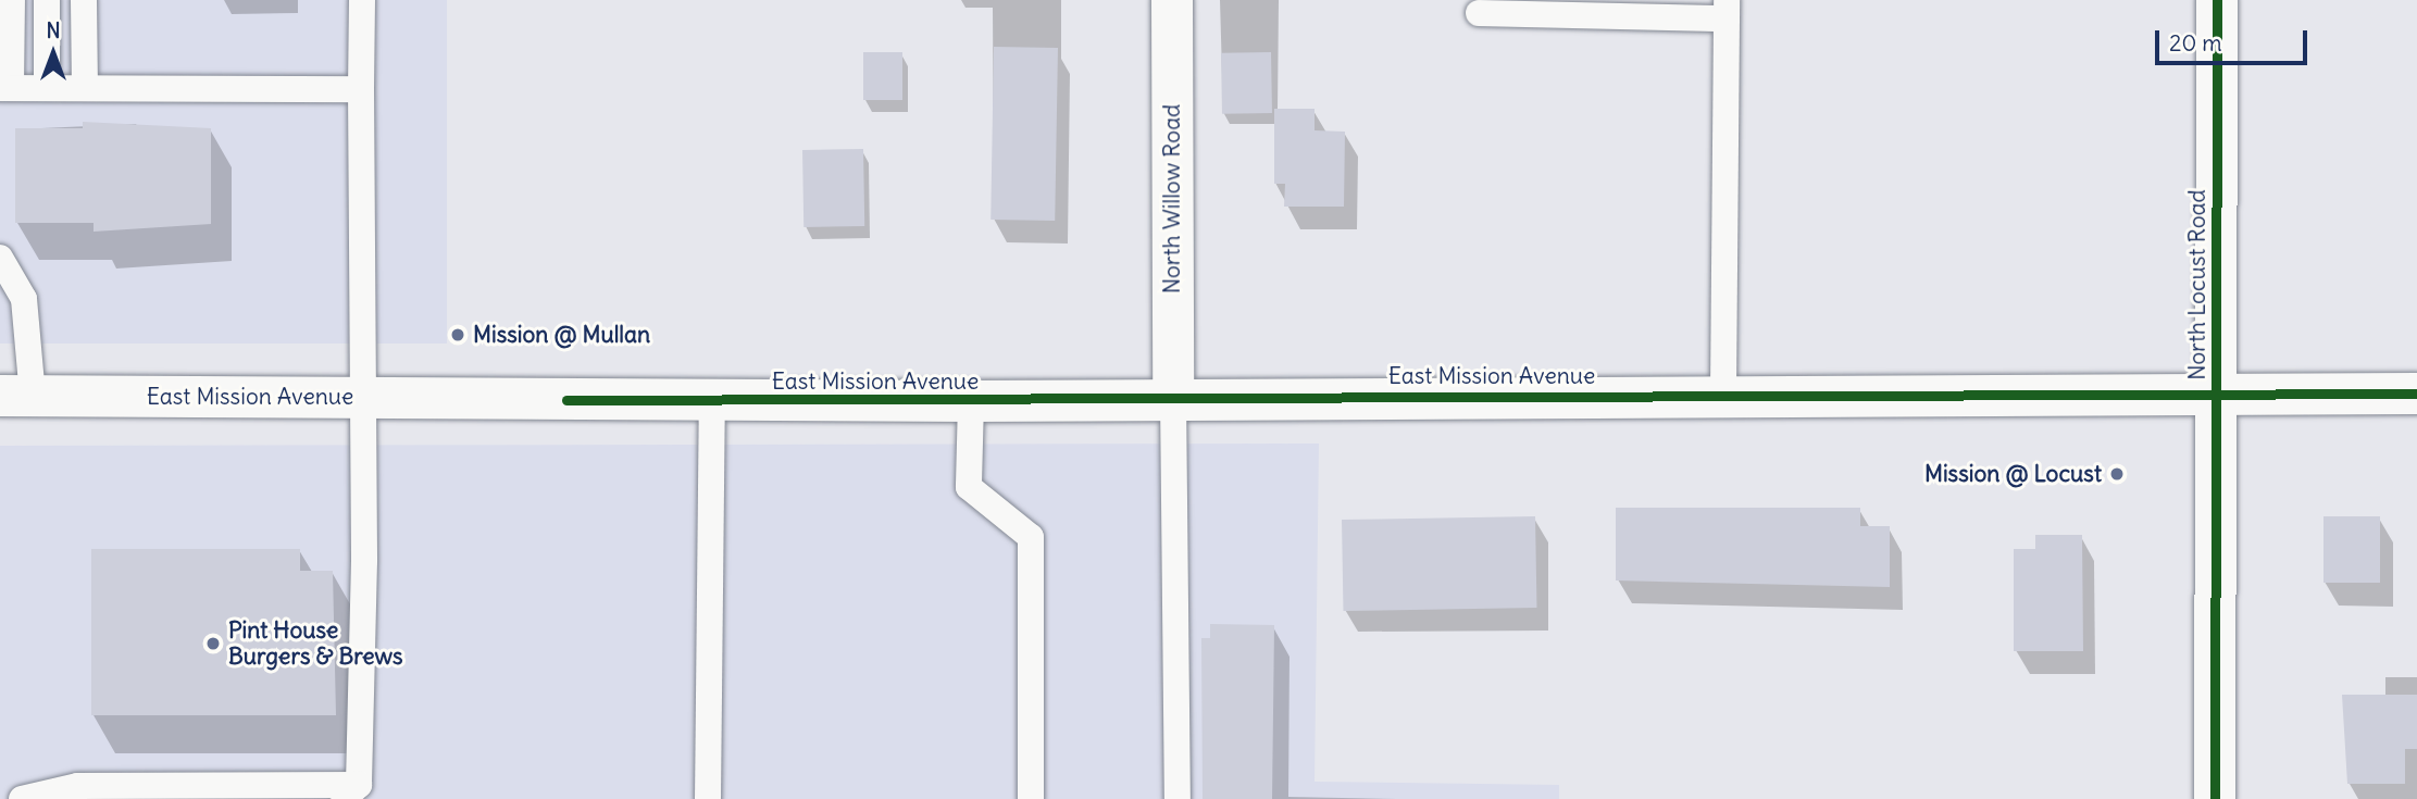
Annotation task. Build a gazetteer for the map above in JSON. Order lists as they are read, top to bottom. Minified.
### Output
{"streets":{"street":["North Willow Road","North Locust Road","East Mission Avenue"]},"crossings":[["North Willow Road","East Mission Avenue"],["North Locust Road","East Mission Avenue"]],"places":["Mission @ Mullan","Mission @ Locust","Pint House Burgers & Brews"],"scale_bar":"20 m","north":"top"}
